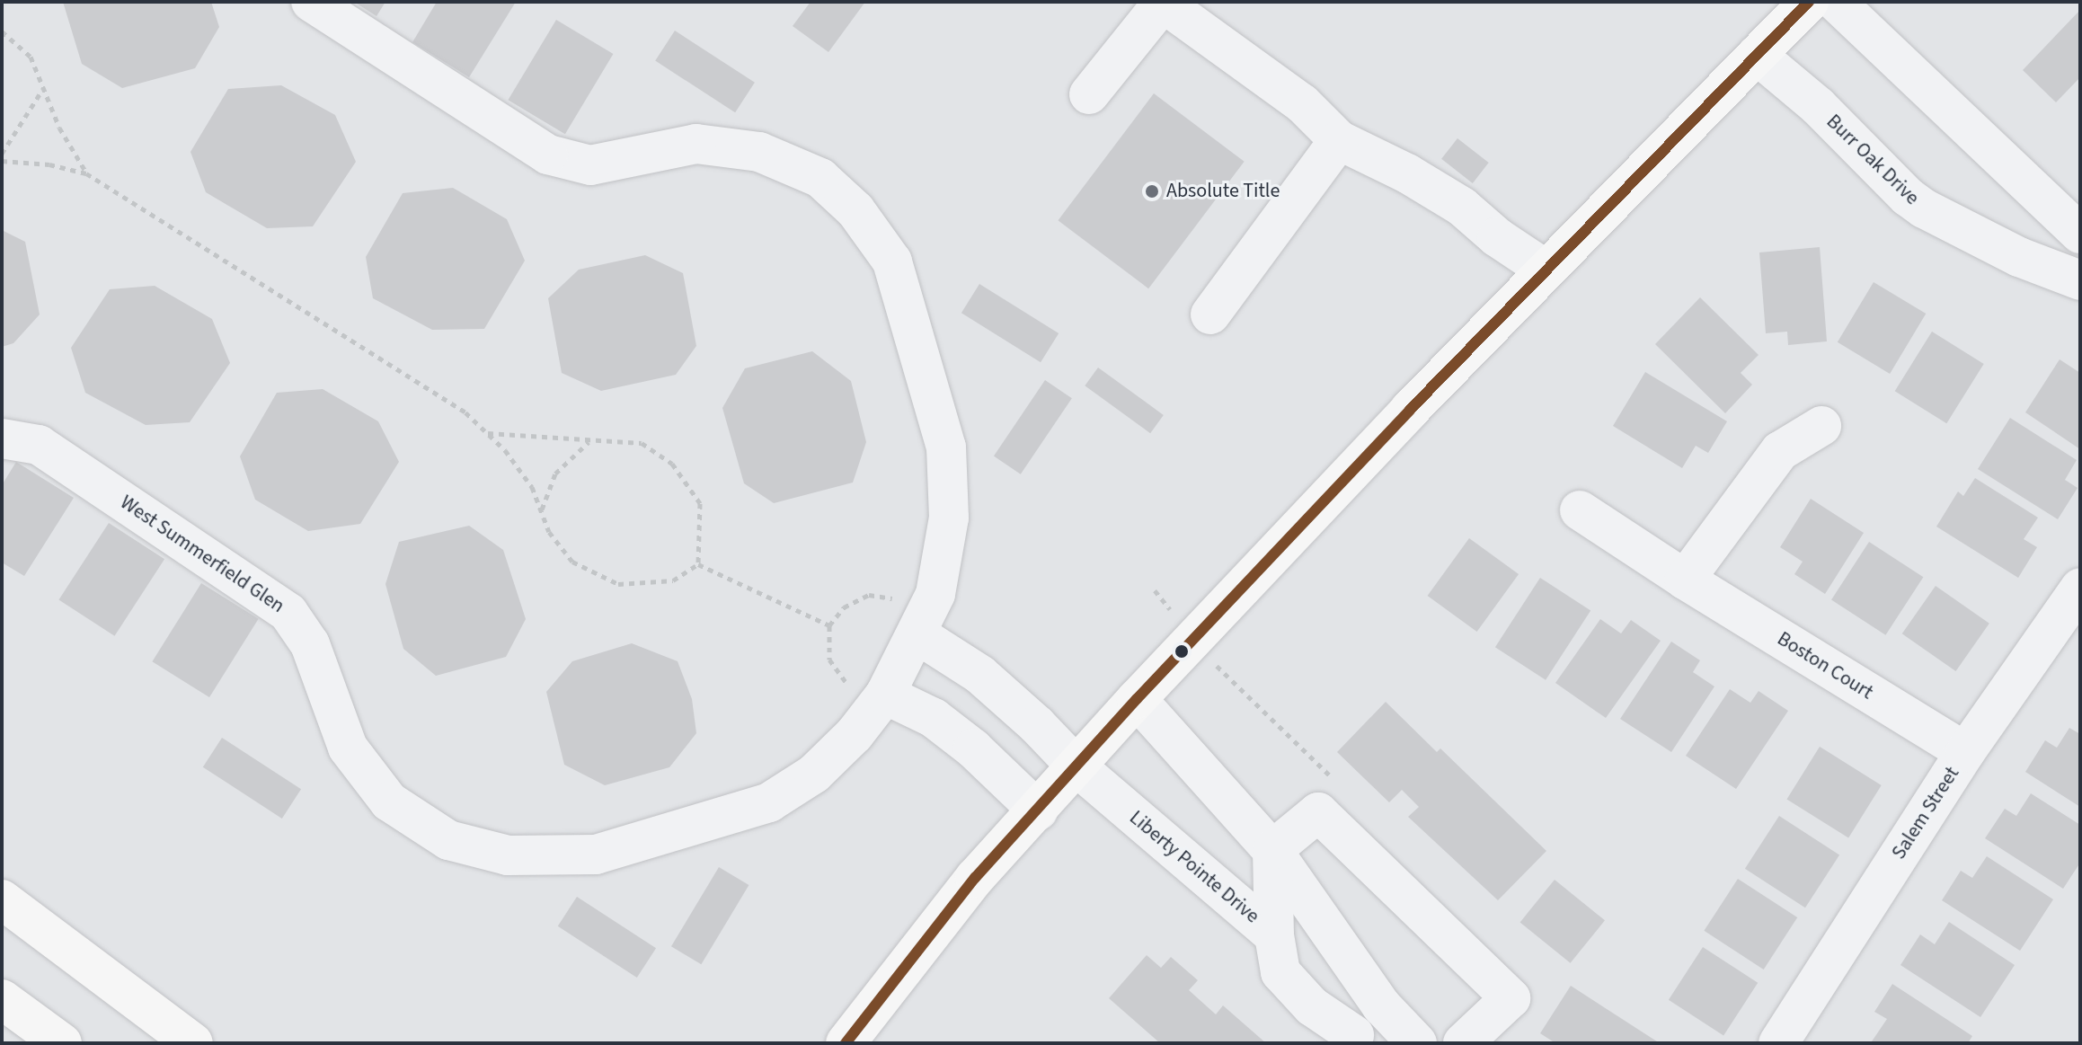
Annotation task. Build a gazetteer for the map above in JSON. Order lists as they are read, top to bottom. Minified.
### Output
{"streets":{"street":["Burr Oak Drive","West Summerfield Glen","Boston Court","Salem Street","Liberty Pointe Drive"]},"crossings":[["Boston Court","Salem Street"]],"places":["Absolute Title"]}
